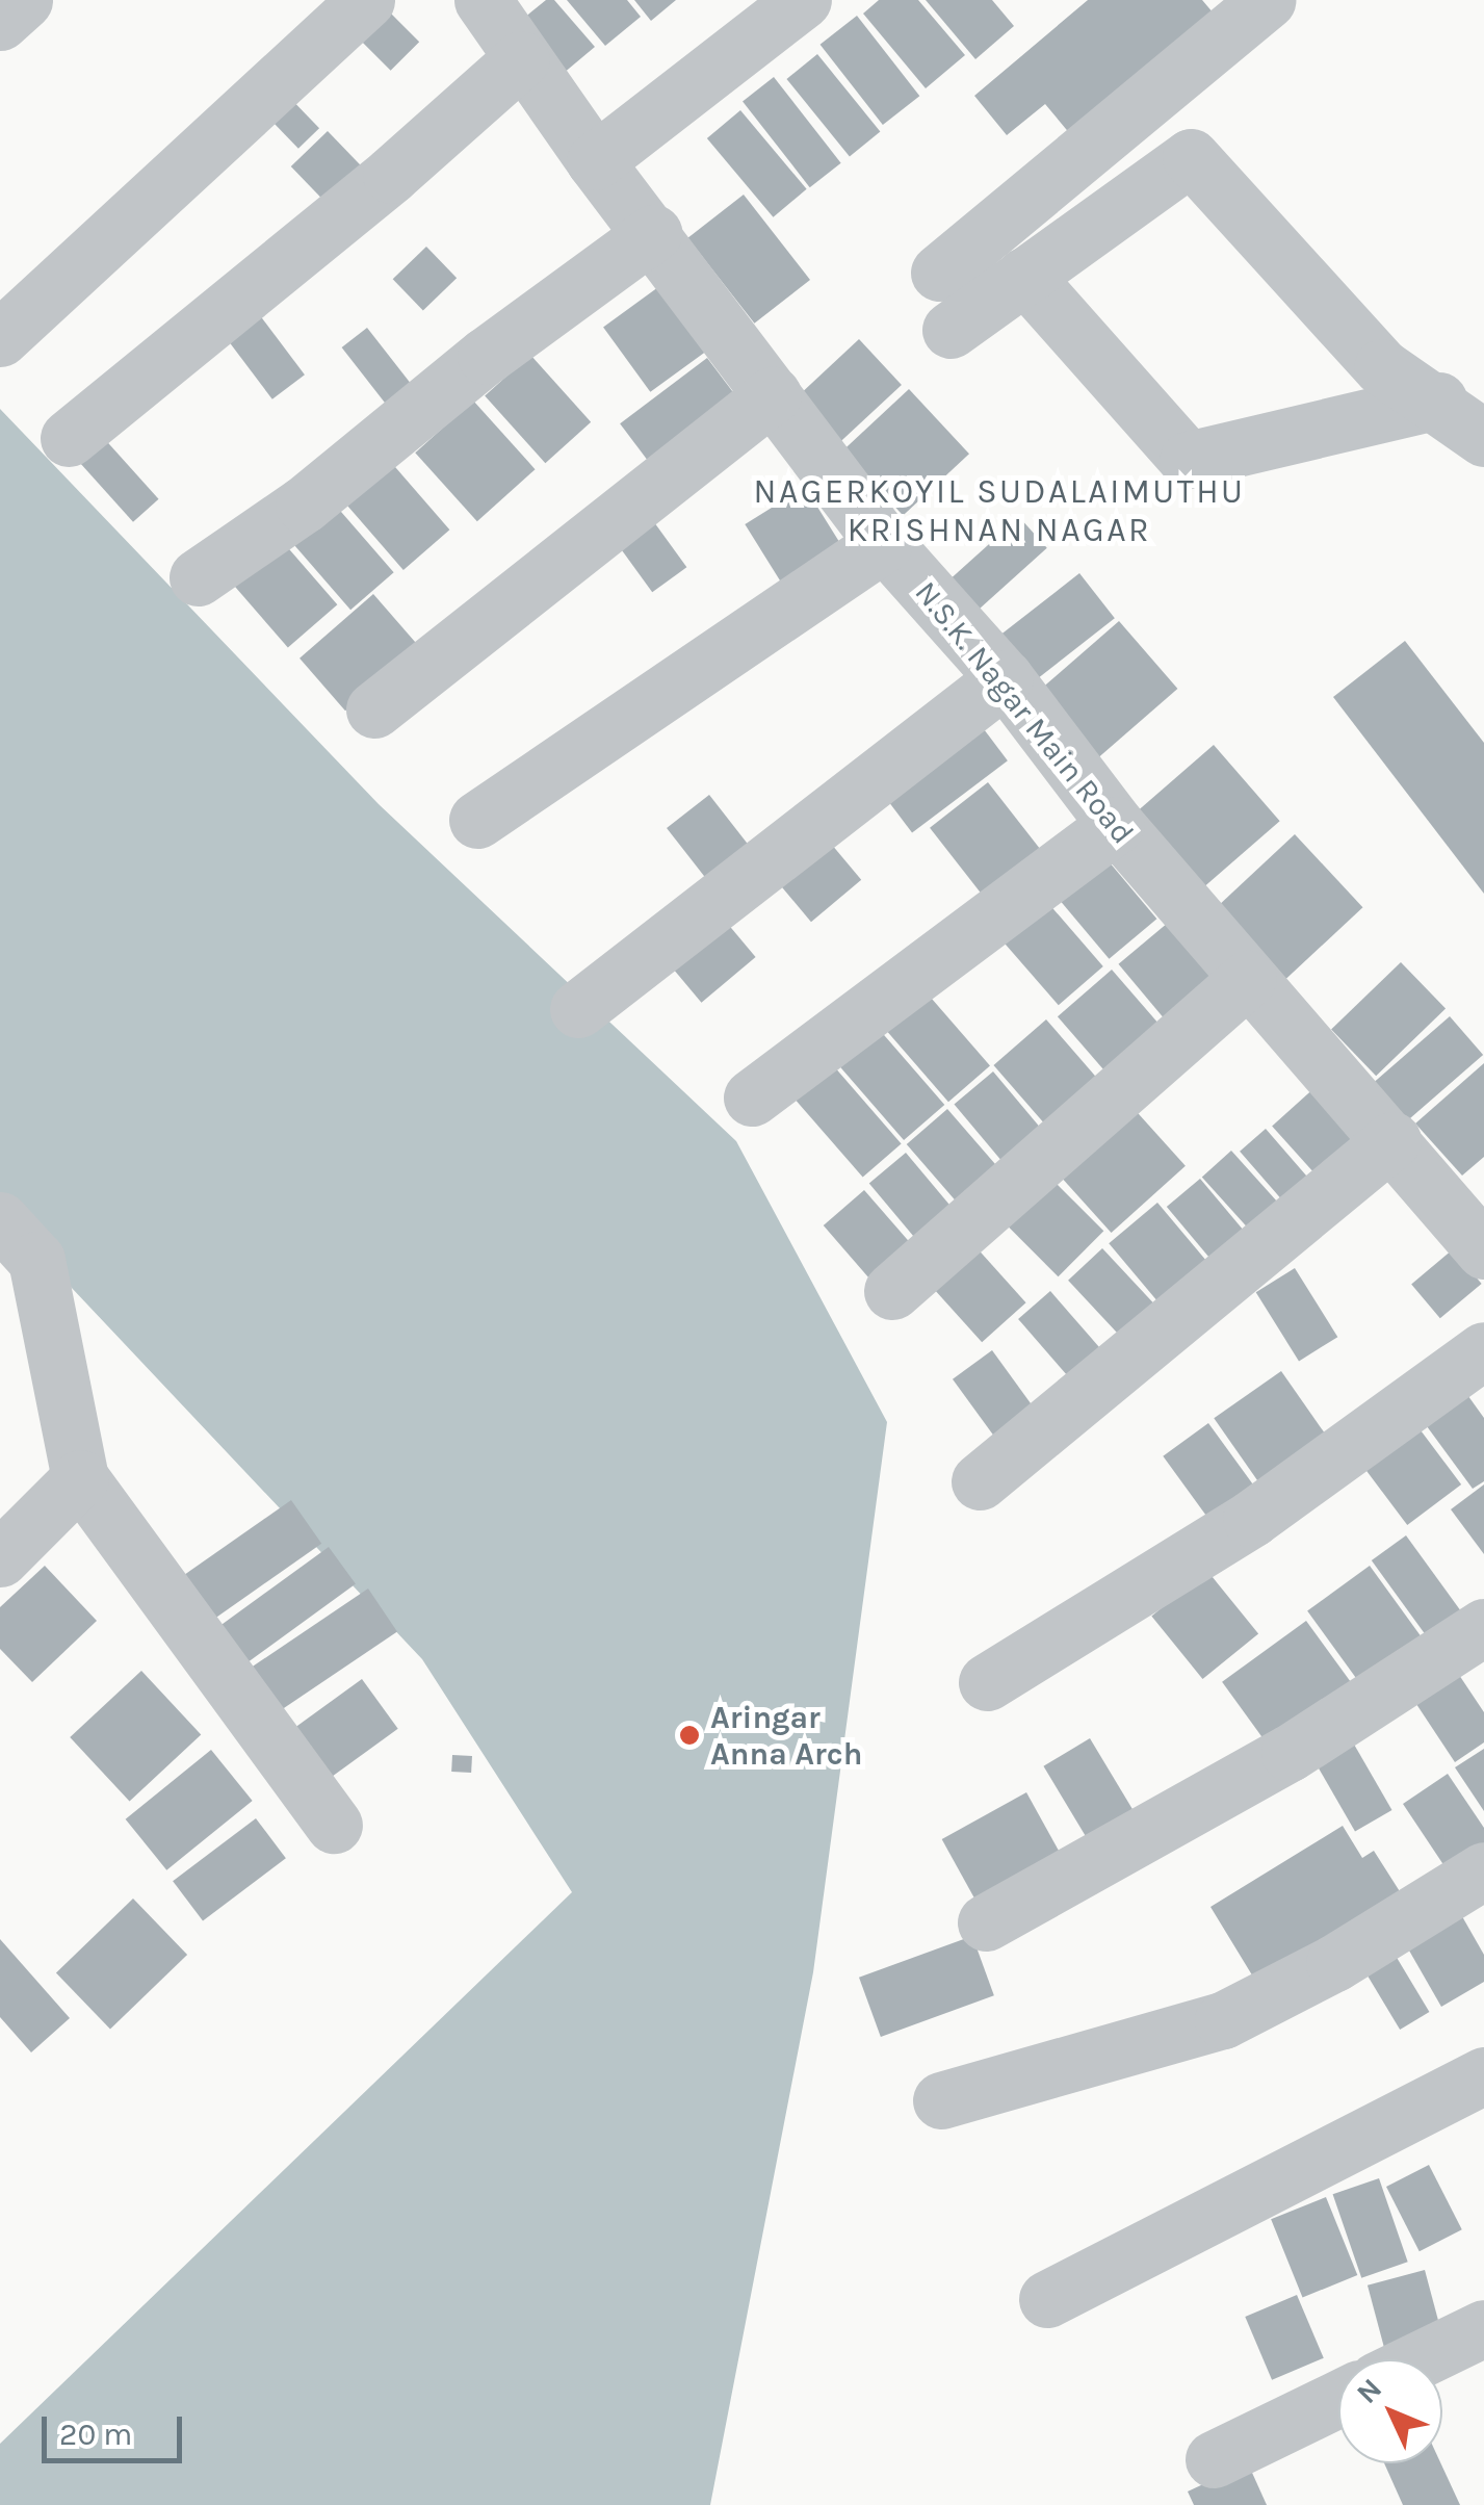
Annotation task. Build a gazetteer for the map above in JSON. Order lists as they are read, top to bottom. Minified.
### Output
{"streets":{"street":["N.S.K. Nagar Main Road"]},"districts":["NAGERKOYIL SUDALAIMUTHU KRISHNAN NAGAR"],"places":["Aringar Anna Arch"],"scale_bar":"20 m","north":"top left"}
